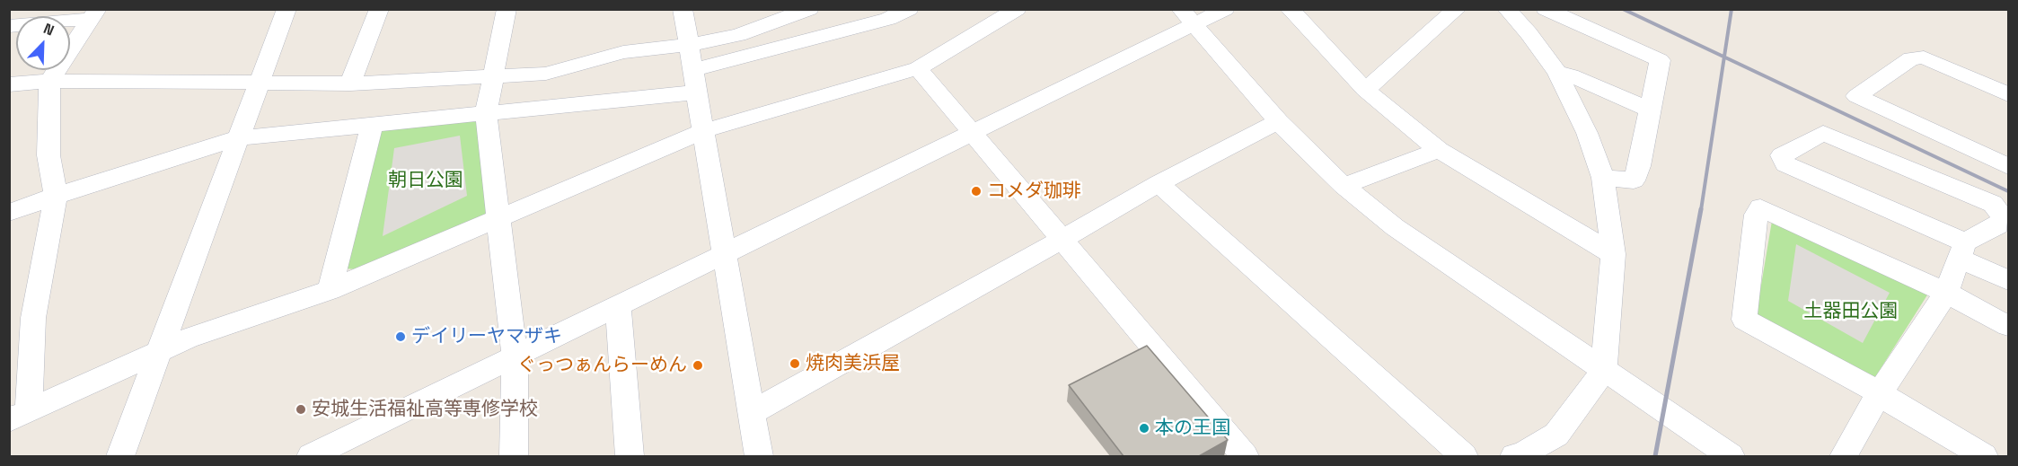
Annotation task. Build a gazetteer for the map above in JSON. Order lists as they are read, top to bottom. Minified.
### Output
{"parks":["朝日公園","土器田公園"],"places":["コメダ珈琲","デイリーヤマザキ","焼肉美浜屋","ぐっつぁんらーめん","安城生活福祉高等専修学校","本の王国"],"north":"top right"}
